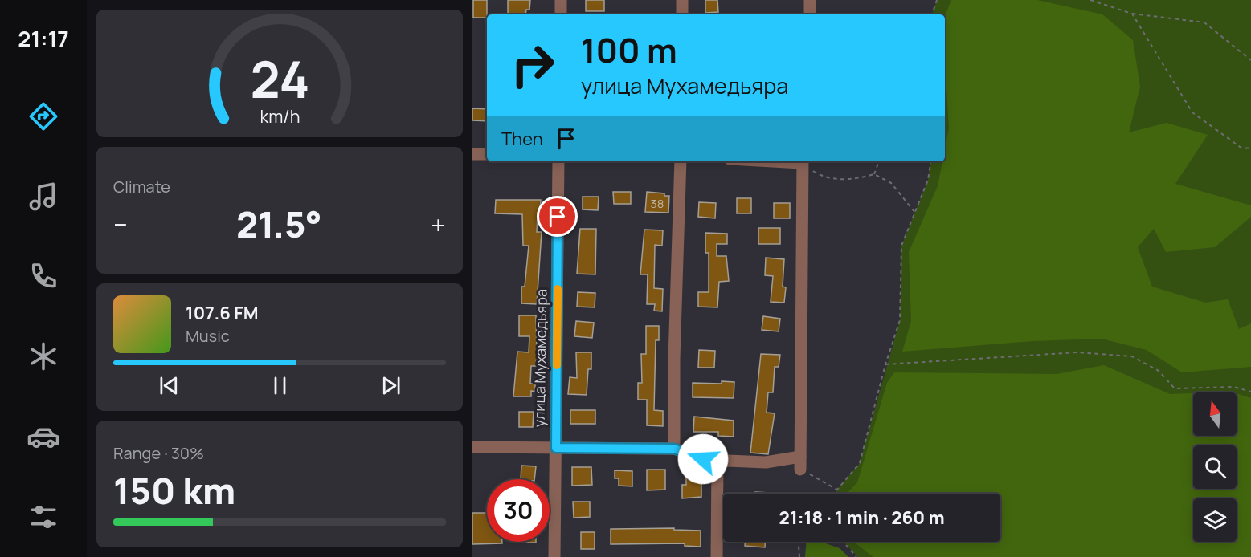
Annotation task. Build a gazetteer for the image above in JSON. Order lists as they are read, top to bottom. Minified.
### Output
{"streets":{"street":["улица Мухамедьяра"]},"house_numbers":["38"],"north":"top","page":{"tabs":"21:17","turn":["100 m","улица Мухамедьяра"],"then":"Then","tile":["Climate",["Range · 30%","150 km"]],"heat":["−","21.5°","+"],"song":["107.6 FM","Music"],"limit":"30","trip":"21:18 · 1 min · 260 m","gauge":["24","km/h"]}}
